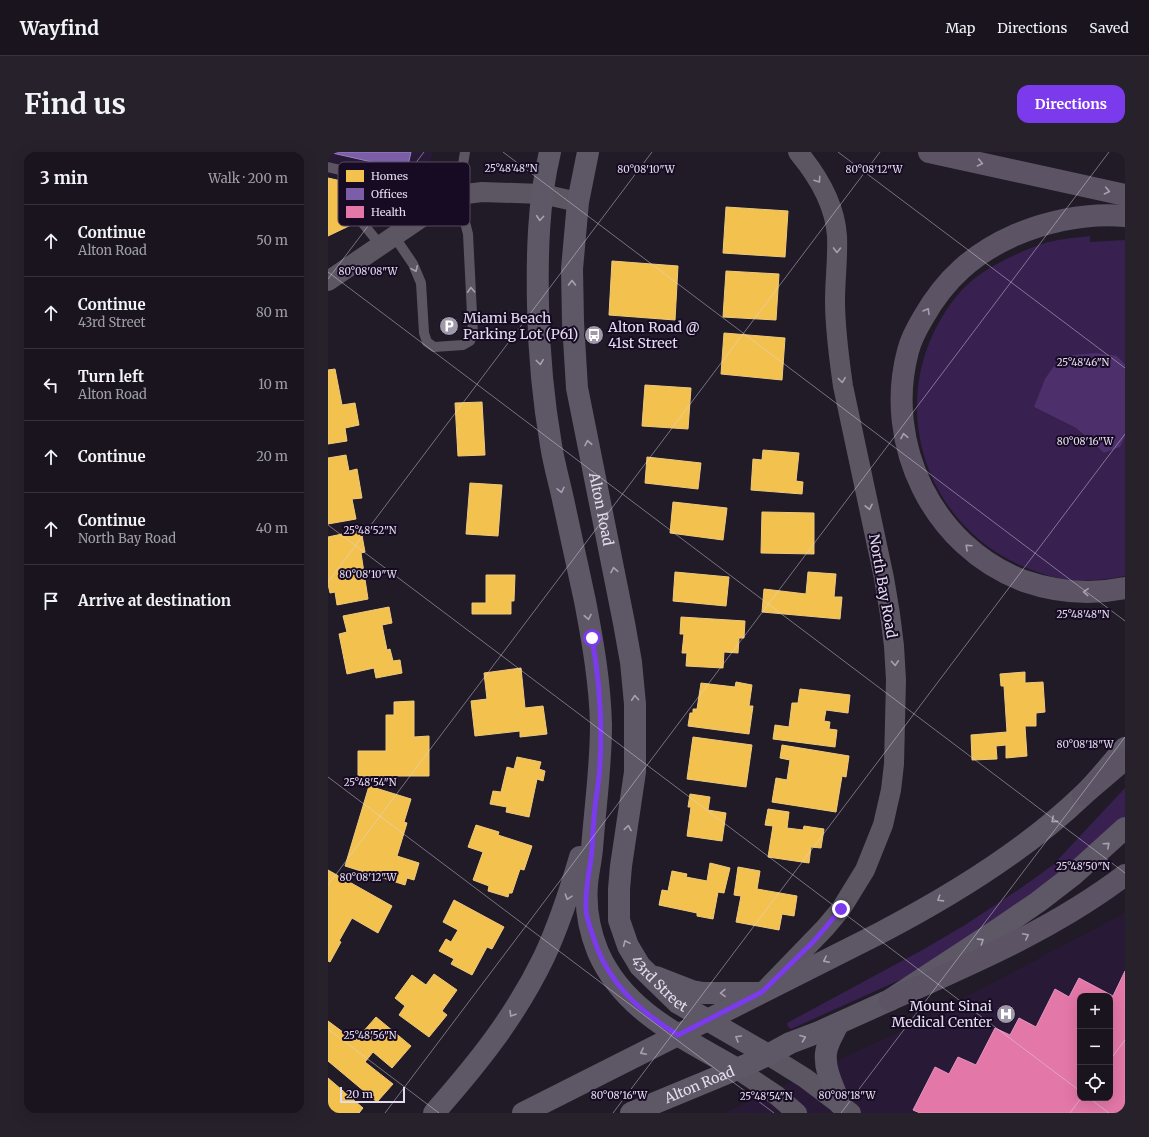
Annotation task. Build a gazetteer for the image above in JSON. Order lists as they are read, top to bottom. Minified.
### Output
{"streets":{"main road":["Alton Road","43rd Street"],"street":["North Bay Road"]},"crossings":[["Alton Road","43rd Street"]],"one_way":["North Bay Road"],"places":{"parking":["Miami Beach Parking Lot (P61)"],"bus stop":["Alton Road @ 41st Street"],"hospital":["Mount Sinai Medical Center"]},"legend":["Homes","Offices","Health"],"scale_bar":"20 m","page":{"header":"Wayfind","nav":["Map","Directions","Saved"],"buttons":"Directions","title":"Find us","heading":["3 min","Walk · 200 m"],"list":[["Continue","Alton Road","50 m"],["Continue","43rd Street","80 m"],["Turn left","Alton Road","10 m"],["Continue","20 m"],["Continue","North Bay Road","40 m"],"Arrive at destination"],"map_buttons":["+","−"],"scale":"20 m"},"coordinates":["25°48'48\"N","80°08'10\"W","80°08'12\"W","80°08'08\"W","25°48'46\"N","80°08'16\"W","25°48'52\"N","80°08'18\"W","25°48'54\"N","25°48'50\"N","25°48'56\"N"]}
